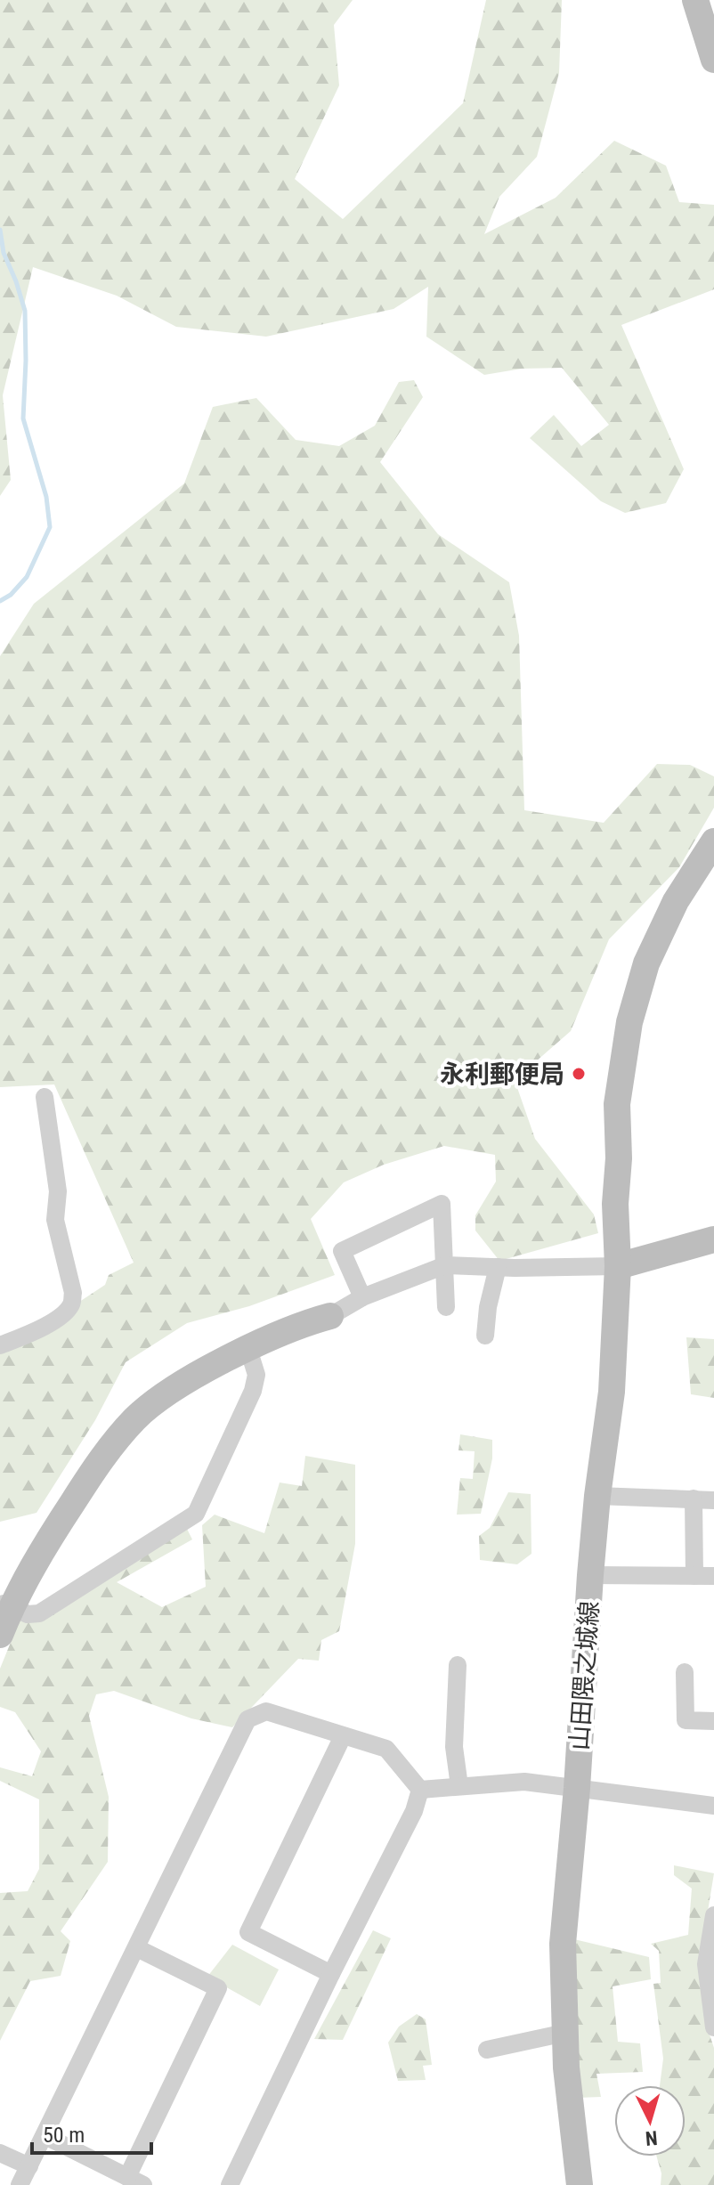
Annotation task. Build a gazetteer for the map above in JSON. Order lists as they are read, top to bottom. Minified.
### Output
{"streets":{"main road":["山田隈之城線"]},"places":["永利郵便局"],"scale_bar":"50 m","north":"bottom"}
